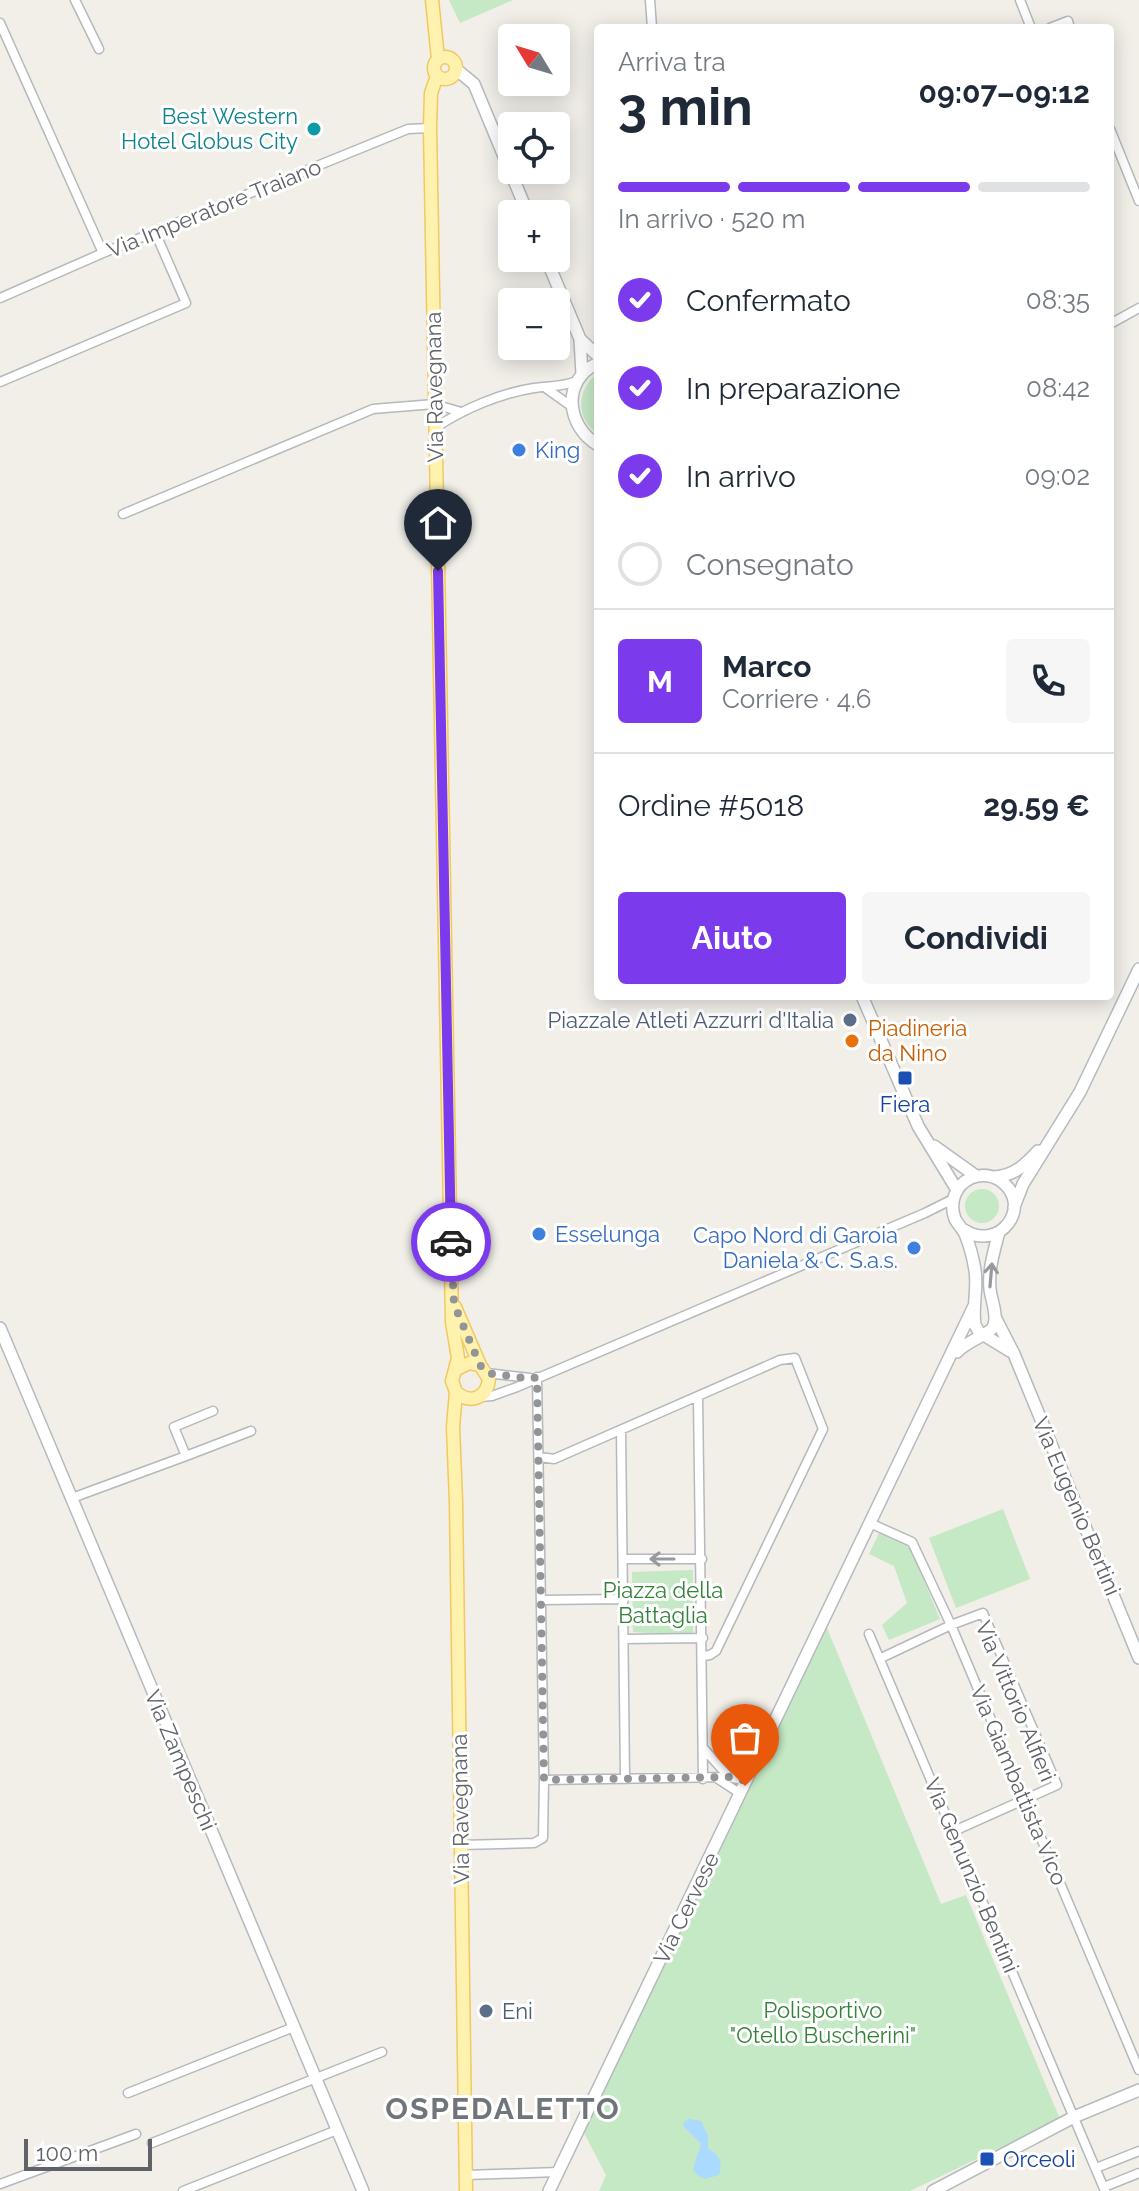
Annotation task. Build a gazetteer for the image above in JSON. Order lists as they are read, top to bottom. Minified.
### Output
{"streets":{"main road":["Via Ravegnana"],"street":["Via Imperatore Traiano","Via Eugenio Bertini","Via Vittorio Alfieri","Via Zampeschi","Via Giambattista Vico","Via Genunzio Bentini","Via Cervese"]},"crossings":[["Via Imperatore Traiano","Via Ravegnana"],["Via Eugenio Bertini","Via Cervese"],["Via Vittorio Alfieri","Via Giambattista Vico"],["Via Giambattista Vico","Via Cervese"]],"districts":["OSPEDALETTO"],"parks":["Piazza della Battaglia","Polisportivo \"Otello Buscherini\""],"places":{"other":["Best Western Hotel Globus City","King","Piazzale Atleti Azzurri d'Italia","Piadineria da Nino","Esselunga","Capo Nord di Garoia Daniela & C. S.a.s.","Eni"],"transit":["Fiera","Orceoli"]},"scale_bar":"100 m","north":"top left","page":{"map_buttons":["+","−"],"heading":["3 min","Arriva tra","09:07–09:12"],"panel":["Marco","Corriere · 4.6","Ordine #5018","29.59 €"],"bar":"In arrivo · 520 m","list":[["Confermato","08:35"],["In preparazione","08:42"],["In arrivo","09:02"],"Consegnato"],"round":"M","buttons":["Aiuto","Condividi"],"scale":"100 m"}}
